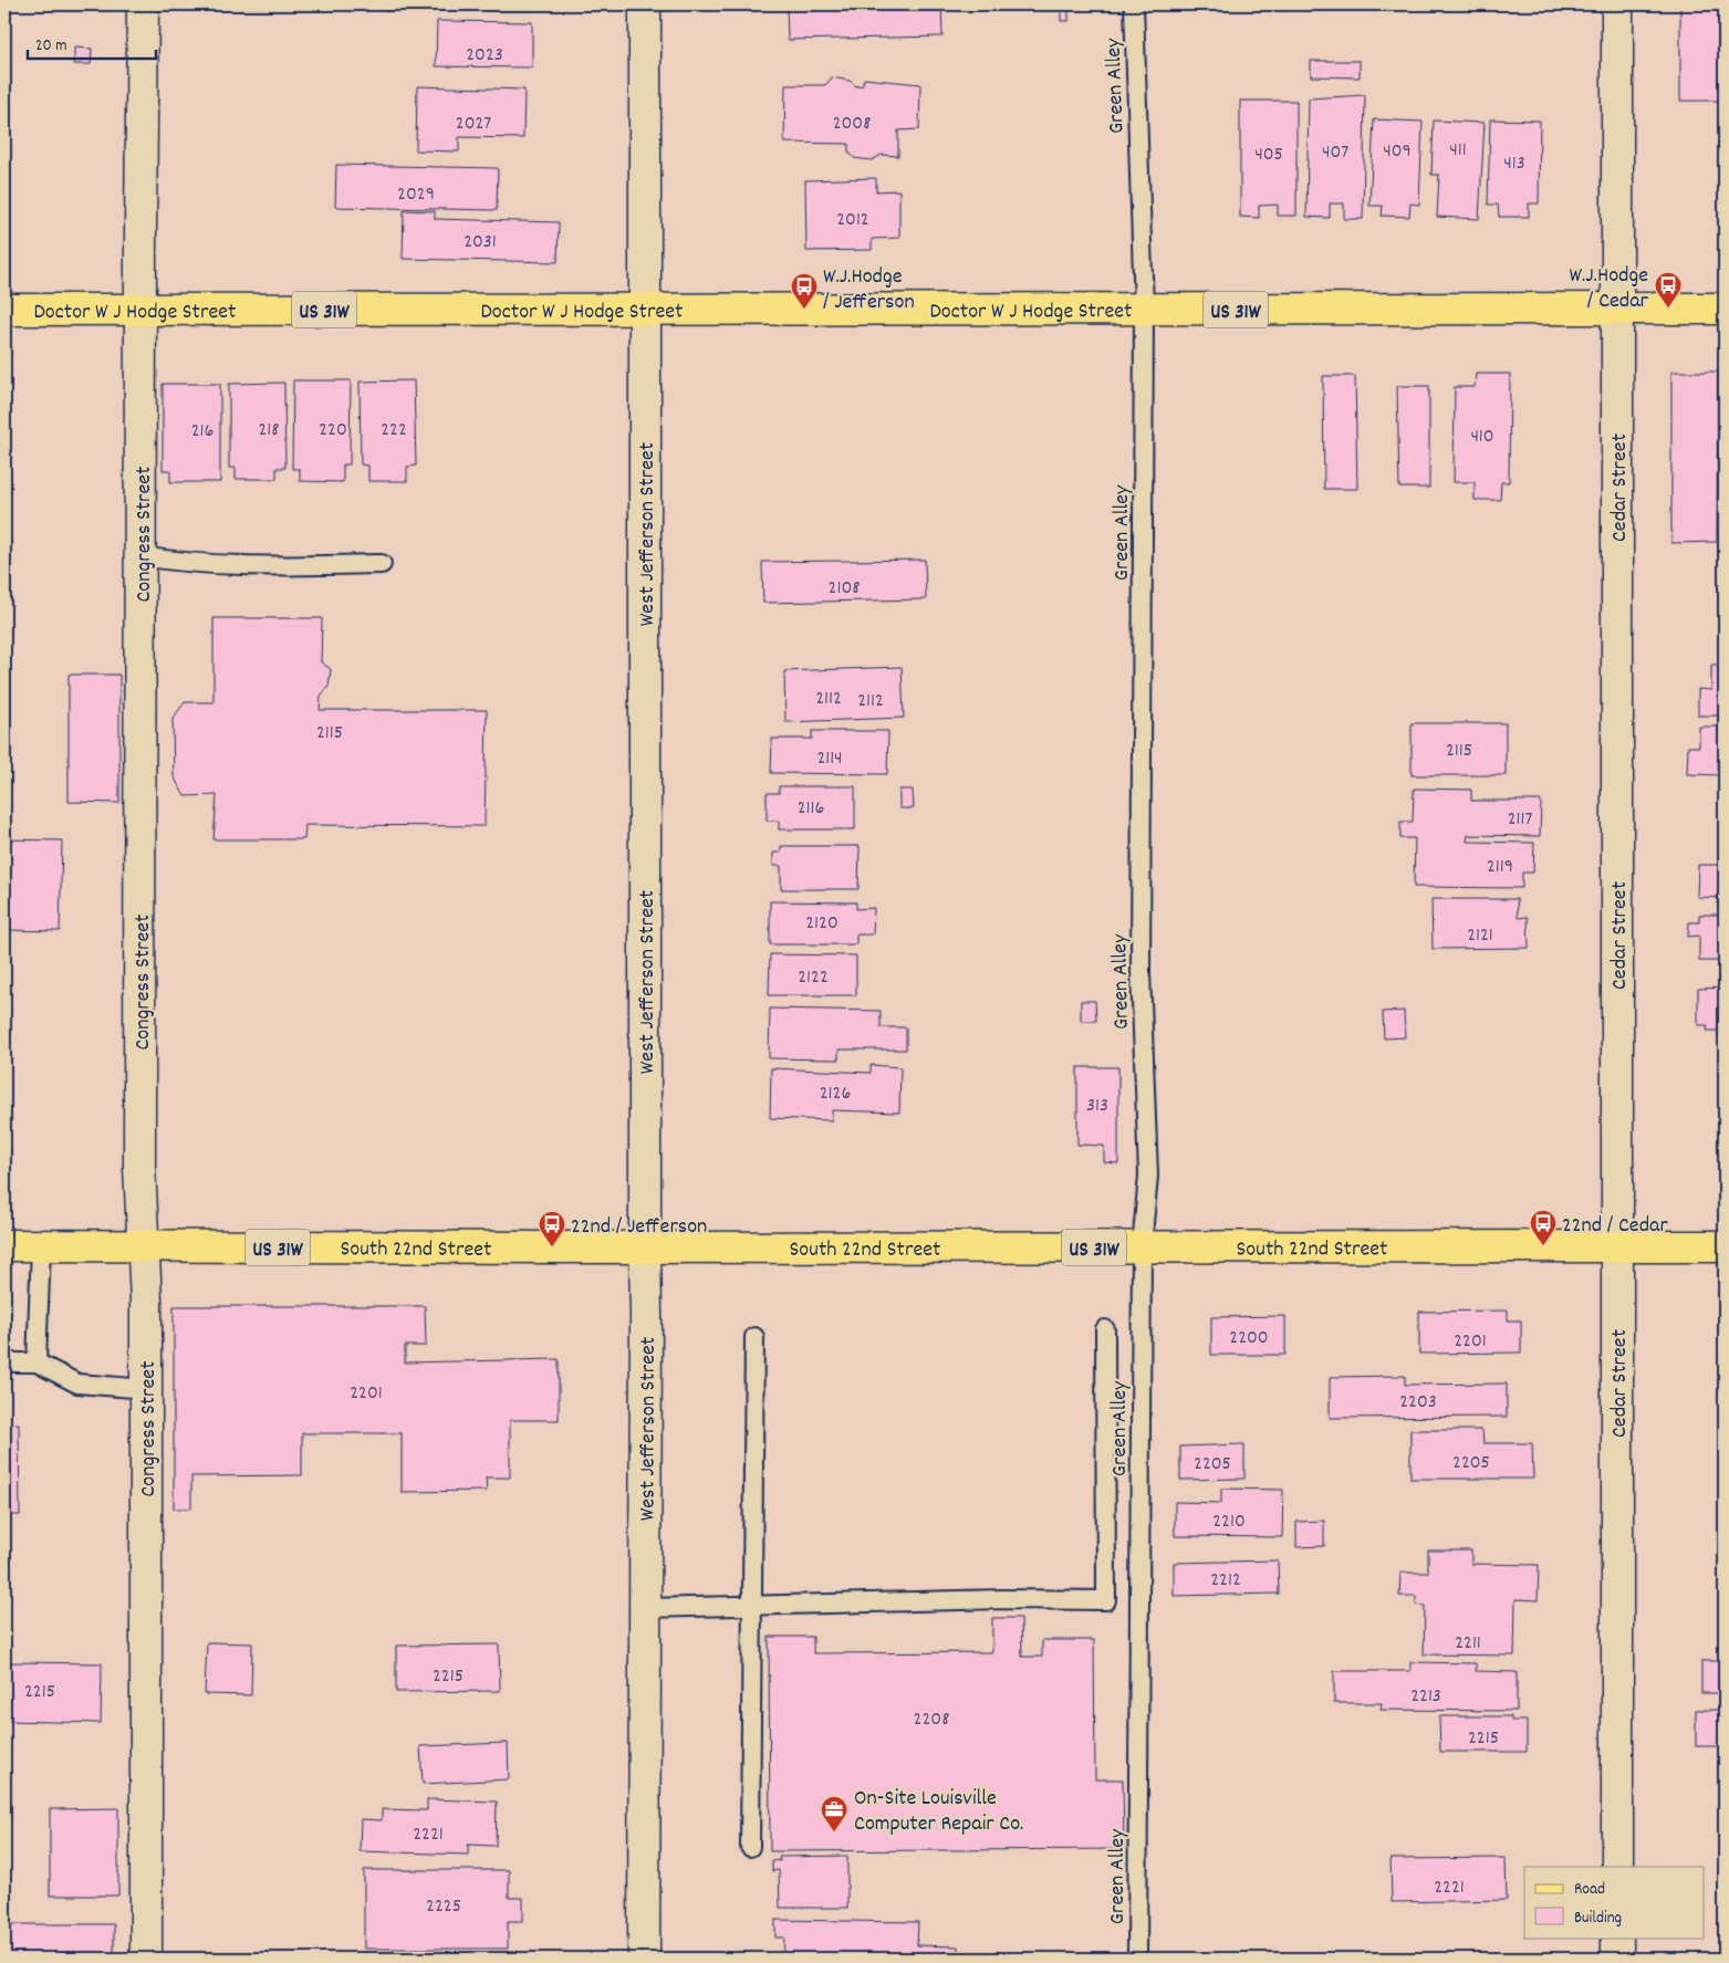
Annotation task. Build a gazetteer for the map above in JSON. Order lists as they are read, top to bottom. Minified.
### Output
{"streets":{"main road":["Doctor W J Hodge Street","US 31W","South 22nd Street"],"street":["Cedar Street","Congress Street","West Jefferson Street"],"lane":["Green Alley"]},"crossings":[["Green Alley","Doctor W J Hodge Street"],["Green Alley","South 22nd Street"],["Doctor W J Hodge Street","Cedar Street"],["Doctor W J Hodge Street","Congress Street"],["Doctor W J Hodge Street","West Jefferson Street"],["Cedar Street","South 22nd Street"],["Congress Street","South 22nd Street"],["West Jefferson Street","South 22nd Street"]],"places":{"bus stop":["W.J.Hodge / Cedar","W.J.Hodge / Jefferson","22nd / Cedar","22nd / Jefferson"],"office":["On-Site Louisville Computer Repair Co."]},"house_numbers":["2023","2027","2008","411","409","407","405","413","2029","2012","2031","218","220","222","216","410","2108","2112","2112","2115","2115","2114","2116","2117","2119","2120","2121","2122","2126","313","2200","2201","2201","2203","2205","2205","2210","2212","2211","2215","2215","2213","2208","2215","2221","2221","2225"],"legend":["Road","Building"],"scale_bar":"20 m"}
